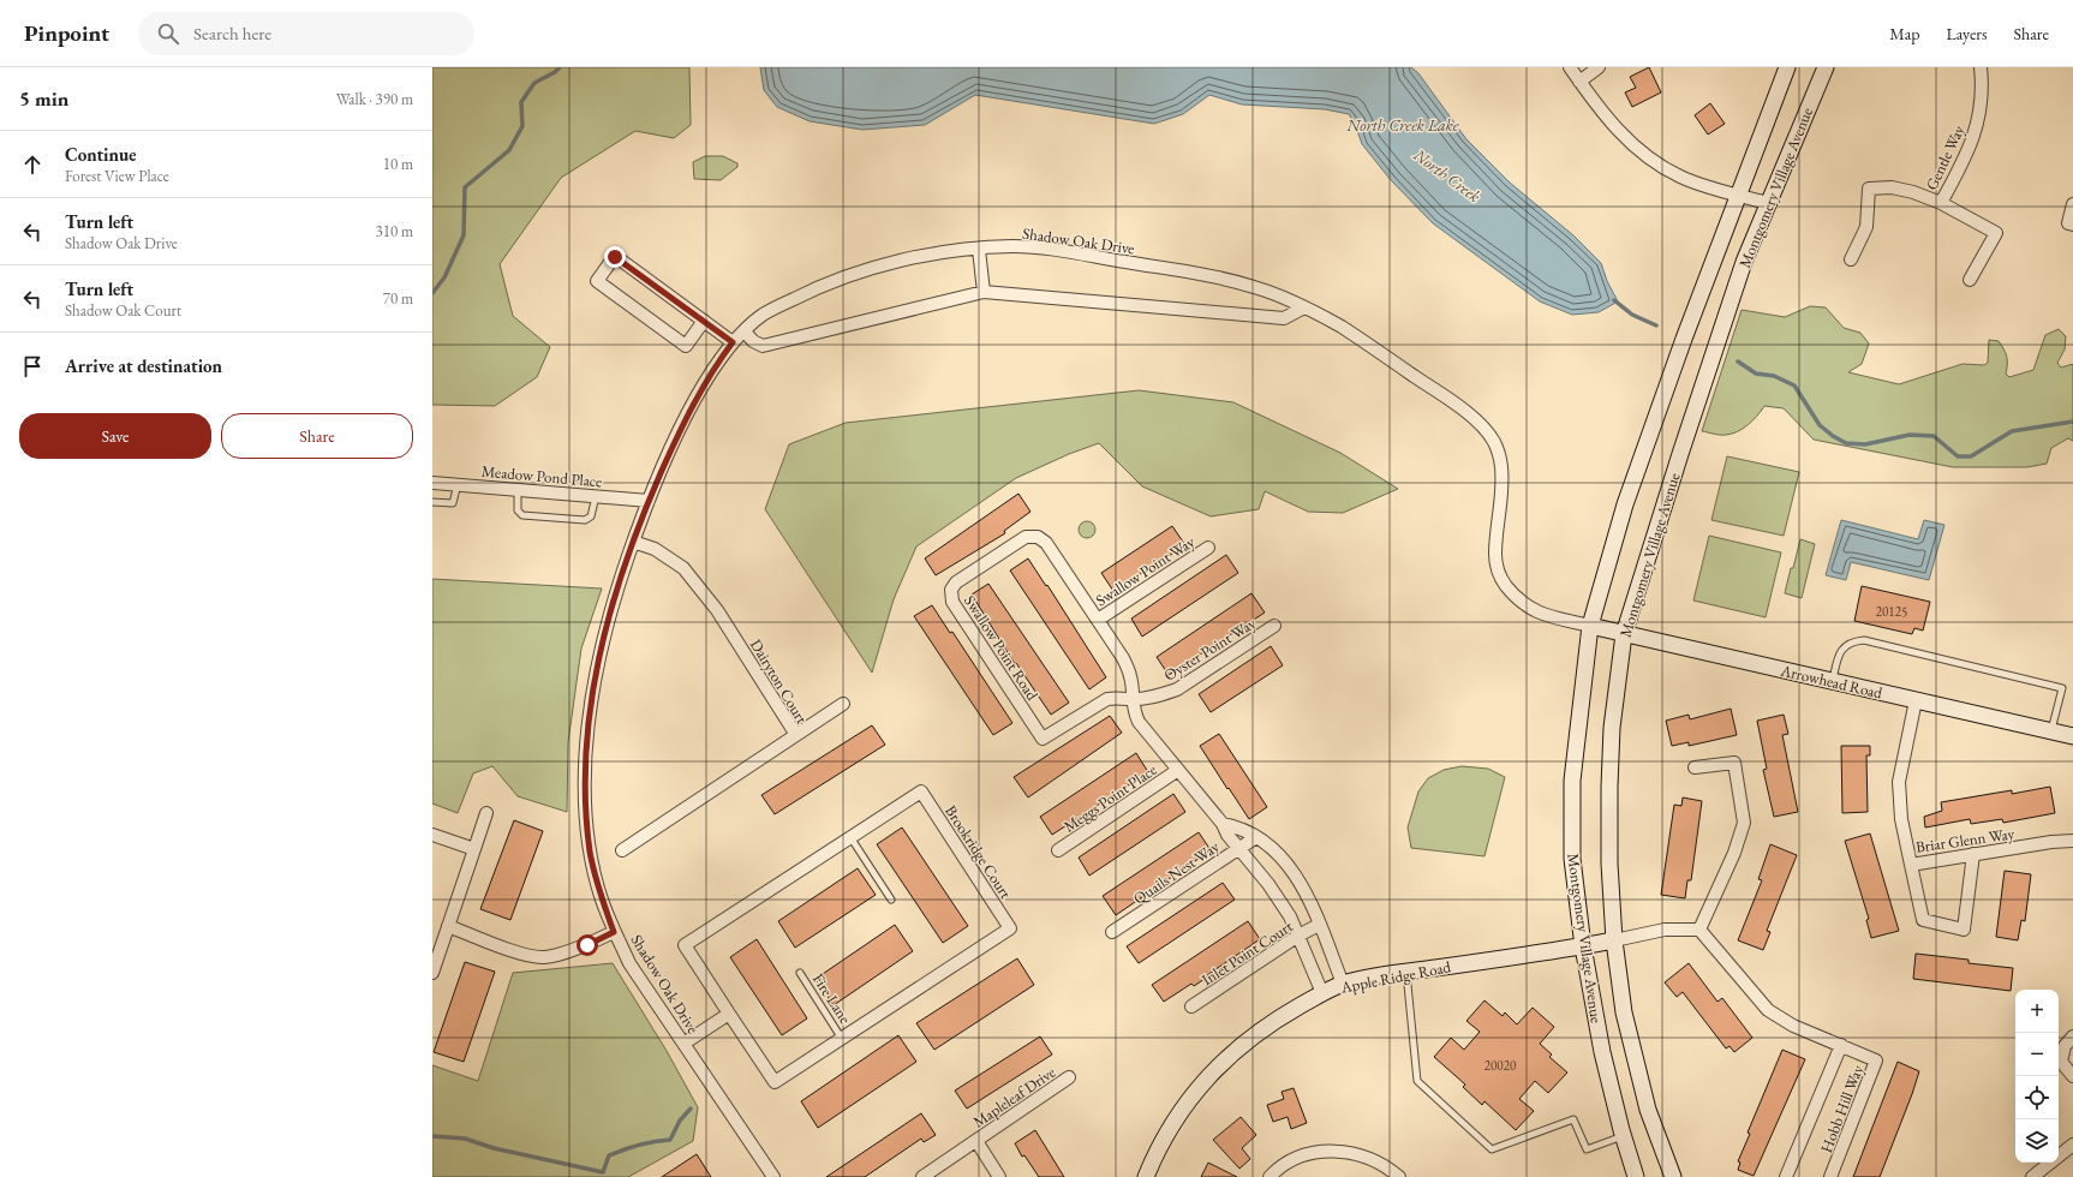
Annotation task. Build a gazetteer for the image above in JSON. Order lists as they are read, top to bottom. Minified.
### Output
{"streets":{"main road":["Montgomery Village Avenue","Arrowhead Road","Apple Ridge Road"],"street":["Gentle Way","Shadow Oak Drive","Meadow Pond Place","Swallow Point Way","Swallow Point Road","Oyster Point Way","Dairyton Court","Meggs Point Place","Briar Glenn Way","Brookridge Court","Quails Nest Way","Inlet Point Court","Mapleleaf Drive","Hobb Hill Way"],"lane":["Fire Lane"]},"crossings":[["Montgomery Village Avenue","Shadow Oak Drive"],["Montgomery Village Avenue","Arrowhead Road"],["Montgomery Village Avenue","Apple Ridge Road"],["Shadow Oak Drive","Meadow Pond Place"],["Shadow Oak Drive","Dairyton Court"],["Shadow Oak Drive","Arrowhead Road"],["Swallow Point Way","Swallow Point Road"],["Swallow Point Road","Oyster Point Way"],["Swallow Point Road","Meggs Point Place"],["Swallow Point Road","Quails Nest Way"],["Swallow Point Road","Inlet Point Court"],["Swallow Point Road","Apple Ridge Road"],["Arrowhead Road","Briar Glenn Way"],["Brookridge Court","Fire Lane"]],"water":["North Creek Lake","North Creek"],"house_numbers":["20125","20020"],"page":{"header":"Pinpoint","search":"Search here","nav":["Map","Layers","Share"],"heading":["5 min","Walk · 390 m"],"list":[["Continue","Forest View Place","10 m"],["Turn left","Shadow Oak Drive","310 m"],["Turn left","Shadow Oak Court","70 m"],"Arrive at destination"],"buttons":["Save","Share"],"map_buttons":["+","−"]}}
